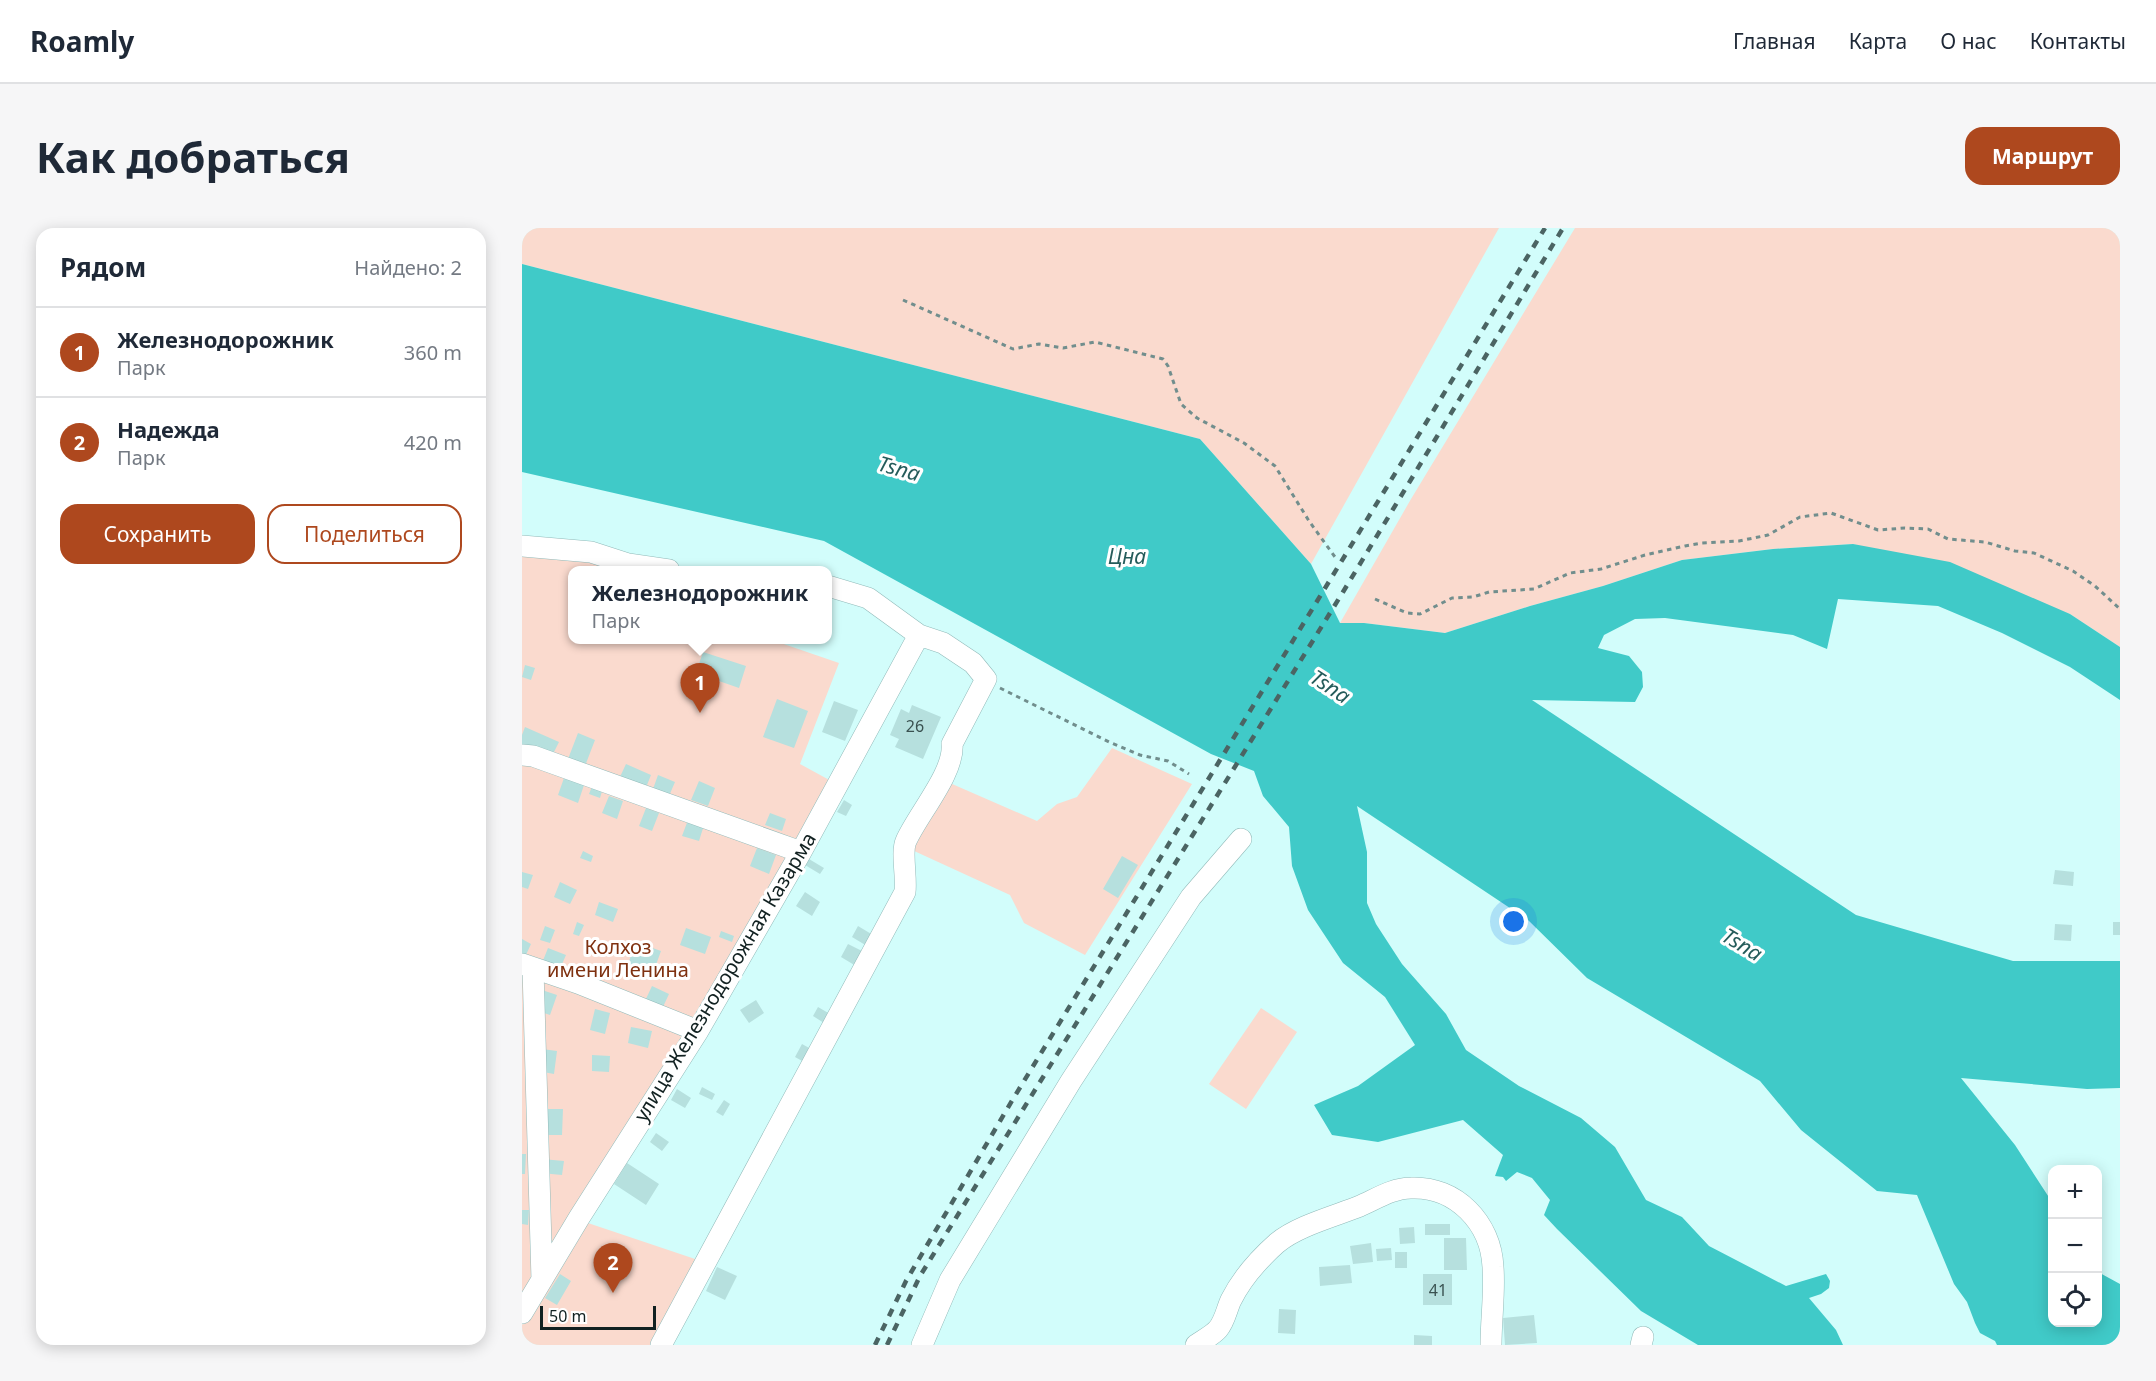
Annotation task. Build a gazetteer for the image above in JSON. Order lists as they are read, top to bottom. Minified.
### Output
{"streets":{"street":["улица Железнодорожная Казарма"]},"water":["Tsna","Цна"],"parks":["Колхоз имени Ленина"],"house_numbers":["26","41"],"scale_bar":"50 m","page":{"header":"Roamly","nav":["Главная","Карта","О нас","Контакты"],"buttons":["Маршрут",["Сохранить","Поделиться"]],"title":"Как добраться","heading":["Рядом","Найдено: 2"],"list":[{"mark":"1","name":"Железнодорожник","note":"Парк","value":"360 m"},{"mark":"2","name":"Надежда","note":"Парк","value":"420 m"}],"popup":["Железнодорожник","Парк"],"pins":["1","2"],"map_buttons":["+","−"],"scale":"50 m"}}
